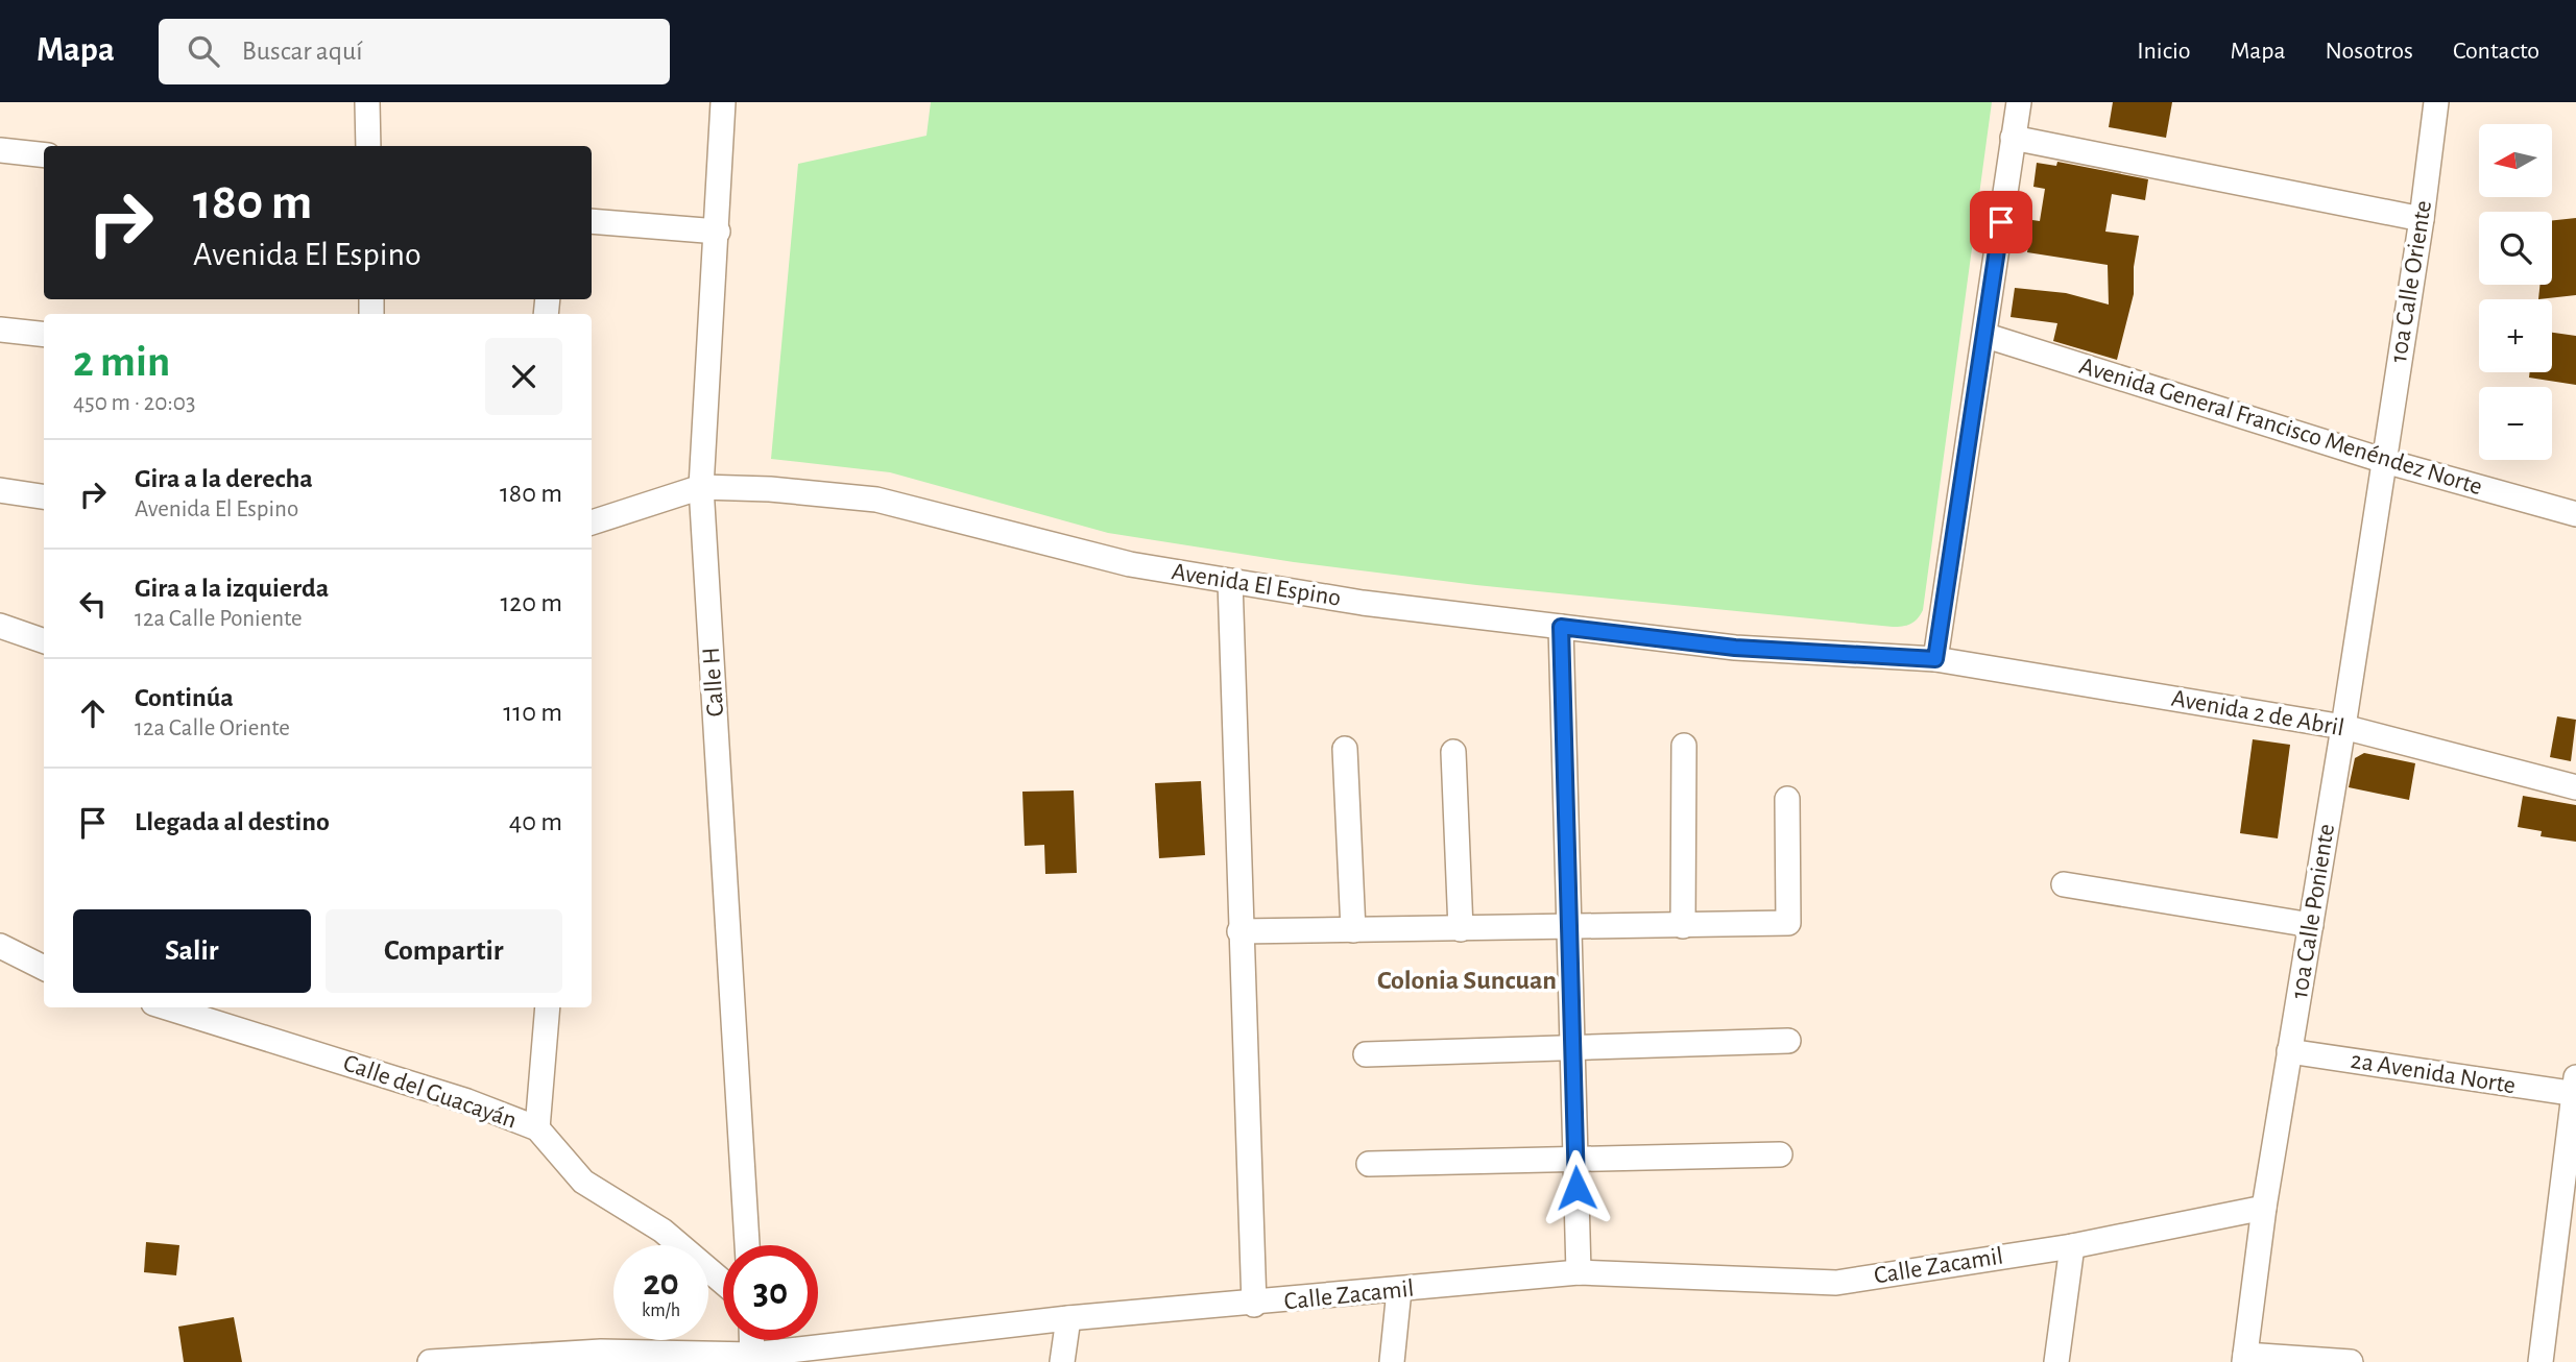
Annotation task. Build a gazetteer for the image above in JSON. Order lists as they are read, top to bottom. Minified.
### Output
{"streets":{"street":["10a Calle Oriente","Avenida General Francisco Menéndez Norte","Avenida El Espino","Calle H","Avenida 2 de Abril","10a Calle Poniente","2a Avenida Norte","Calle del Guacayán","Calle Zacamil"]},"crossings":[["10a Calle Oriente","Avenida General Francisco Menéndez Norte"],["10a Calle Oriente","10a Calle Poniente"],["Avenida General Francisco Menéndez Norte","10a Calle Poniente"],["Avenida El Espino","Calle H"],["Avenida El Espino","Avenida 2 de Abril"],["Avenida 2 de Abril","10a Calle Poniente"],["10a Calle Poniente","2a Avenida Norte"],["10a Calle Poniente","Calle Zacamil"]],"districts":["Colonia Suncuan"],"north":"left","page":{"header":"Mapa","search":"Buscar aquí","nav":["Inicio","Mapa","Nosotros","Contacto"],"map_buttons":["+","−"],"turn":["180 m","Avenida El Espino"],"heading":["2 min","450 m · 20:03"],"list":[{"name":"Gira a la derecha","note":"Avenida El Espino","value":"180 m"},{"name":"Gira a la izquierda","note":"12a Calle Poniente","value":"120 m"},{"name":"Continúa","note":"12a Calle Oriente","value":"110 m"},{"name":"Llegada al destino","value":"40 m"}],"buttons":["Salir","Compartir"],"speed":"20 km/h","limit":"30"}}
